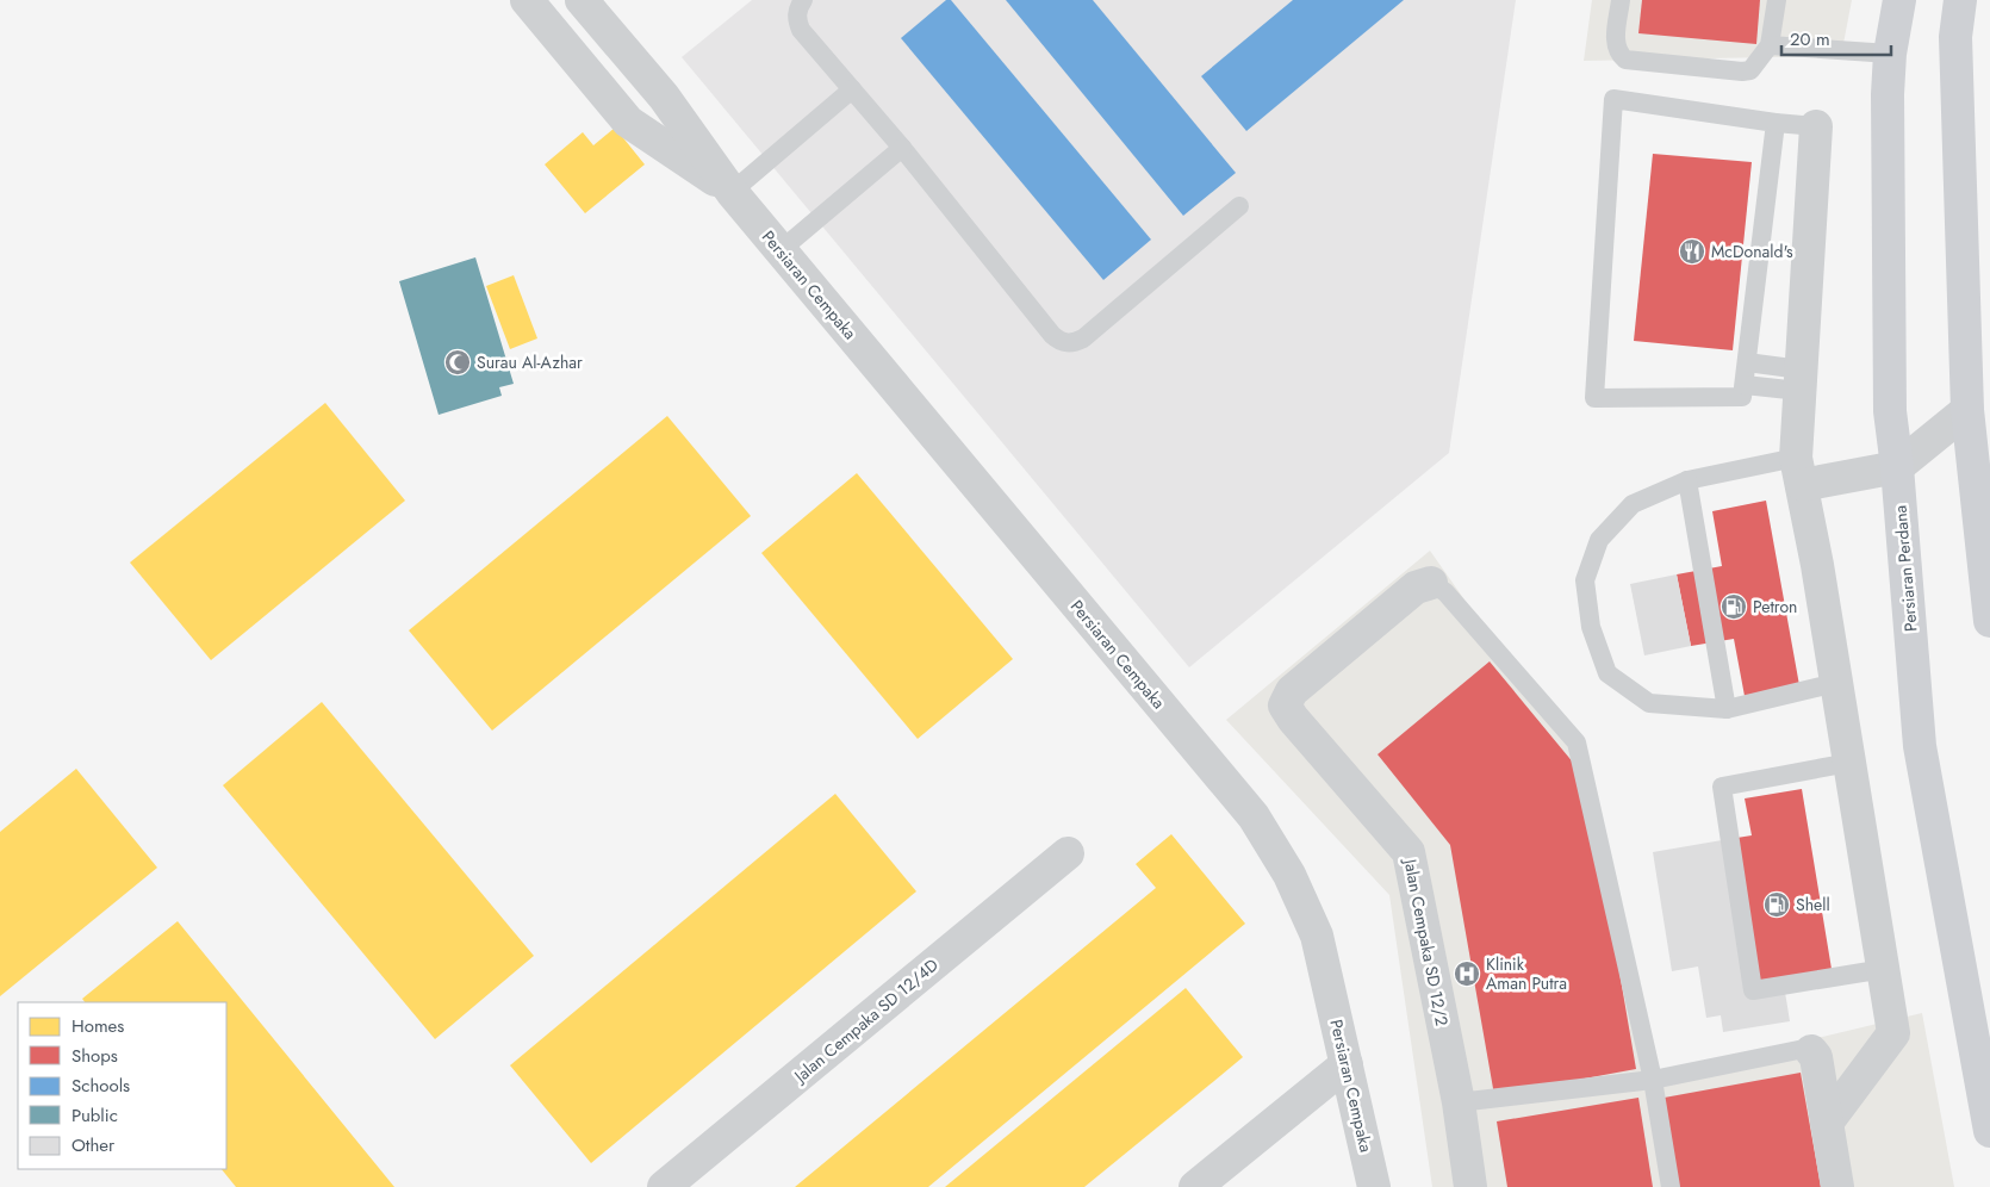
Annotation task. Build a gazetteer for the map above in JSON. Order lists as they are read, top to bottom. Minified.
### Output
{"streets":{"main road":["Persiaran Perdana"],"street":["Persiaran Cempaka","Jalan Cempaka SD 12/2","Jalan Cempaka SD 12/4D"]},"places":{"restaurant":["McDonald's"],"mosque":["Surau Al-Azhar"],"fuel station":["Petron","Shell"],"hospital":["Klinik Aman Putra"]},"legend":["Homes","Shops","Schools","Public","Other"],"scale_bar":"20 m"}
